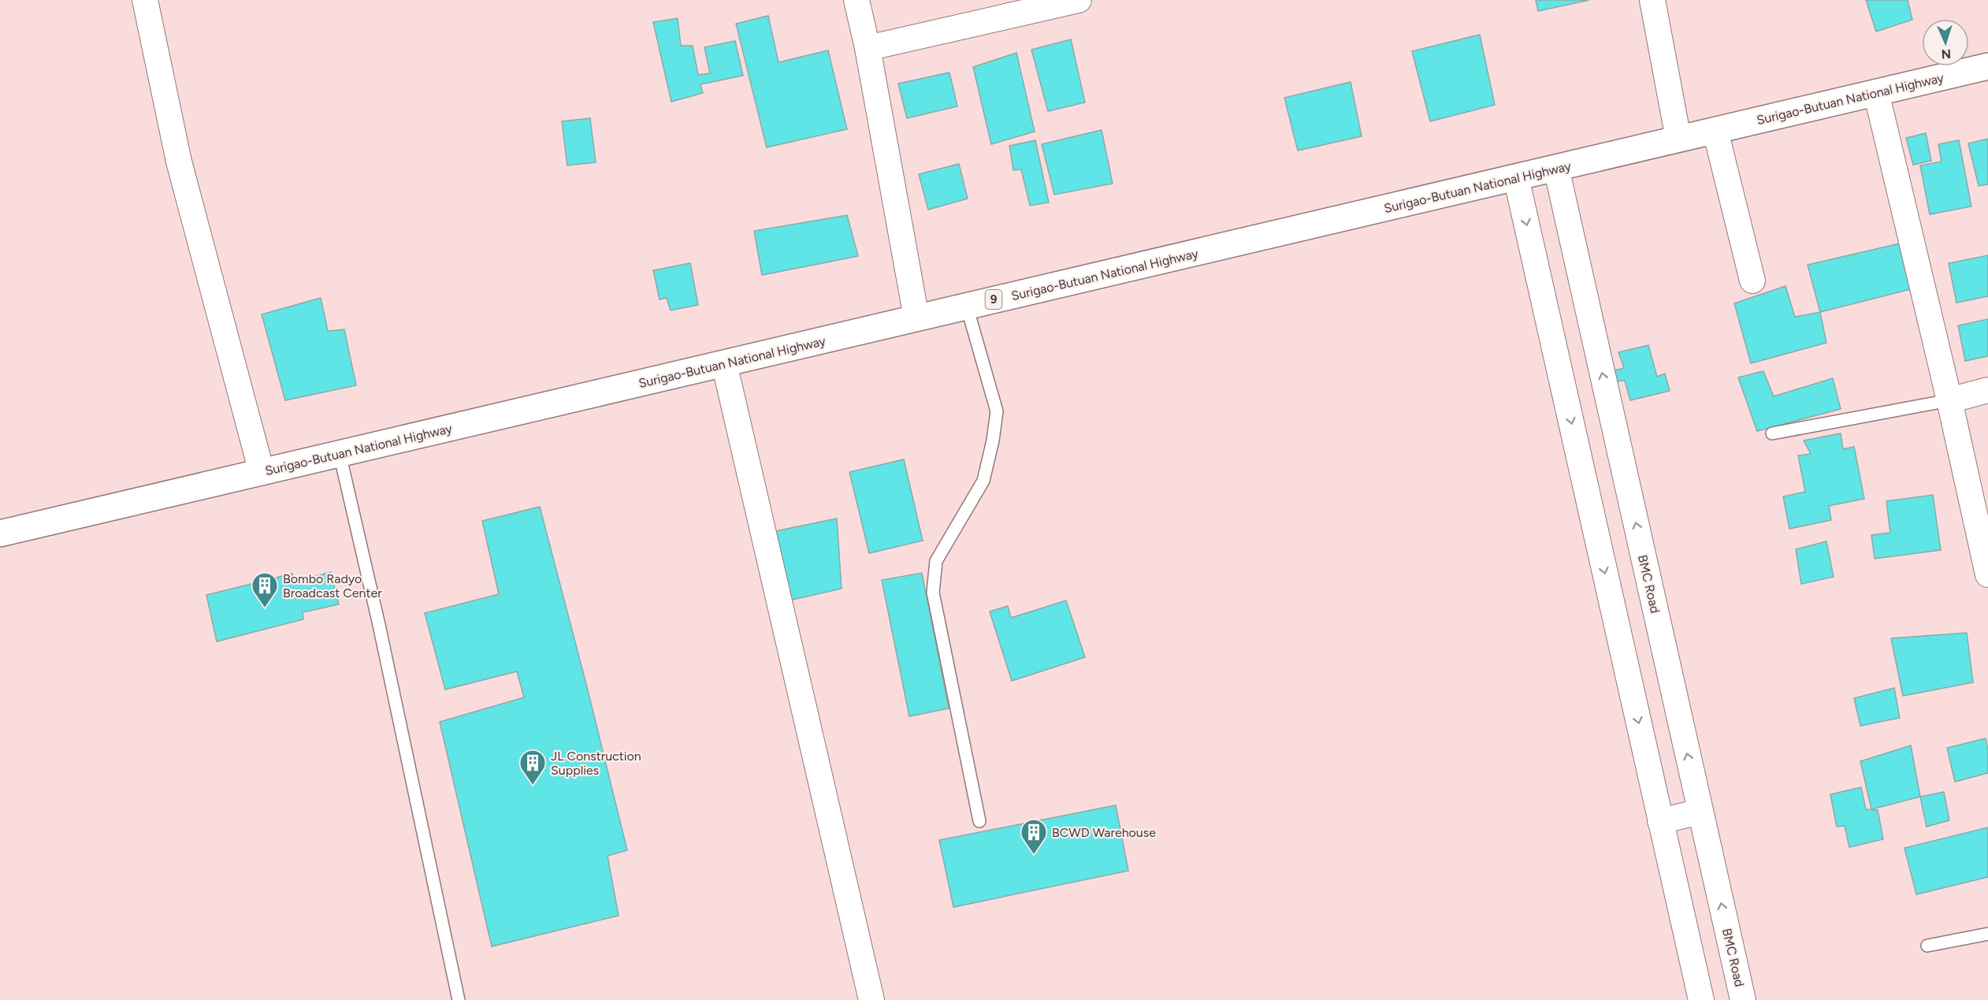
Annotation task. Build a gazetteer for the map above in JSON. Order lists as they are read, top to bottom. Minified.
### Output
{"streets":{"main road":["Surigao-Butuan National Highway","9"],"street":["BMC Road"]},"crossings":[["Surigao-Butuan National Highway","BMC Road"]],"places":{"building":["Bombo Radyo Broadcast Center","JL Construction Supplies","BCWD Warehouse"]},"north":"bottom"}
